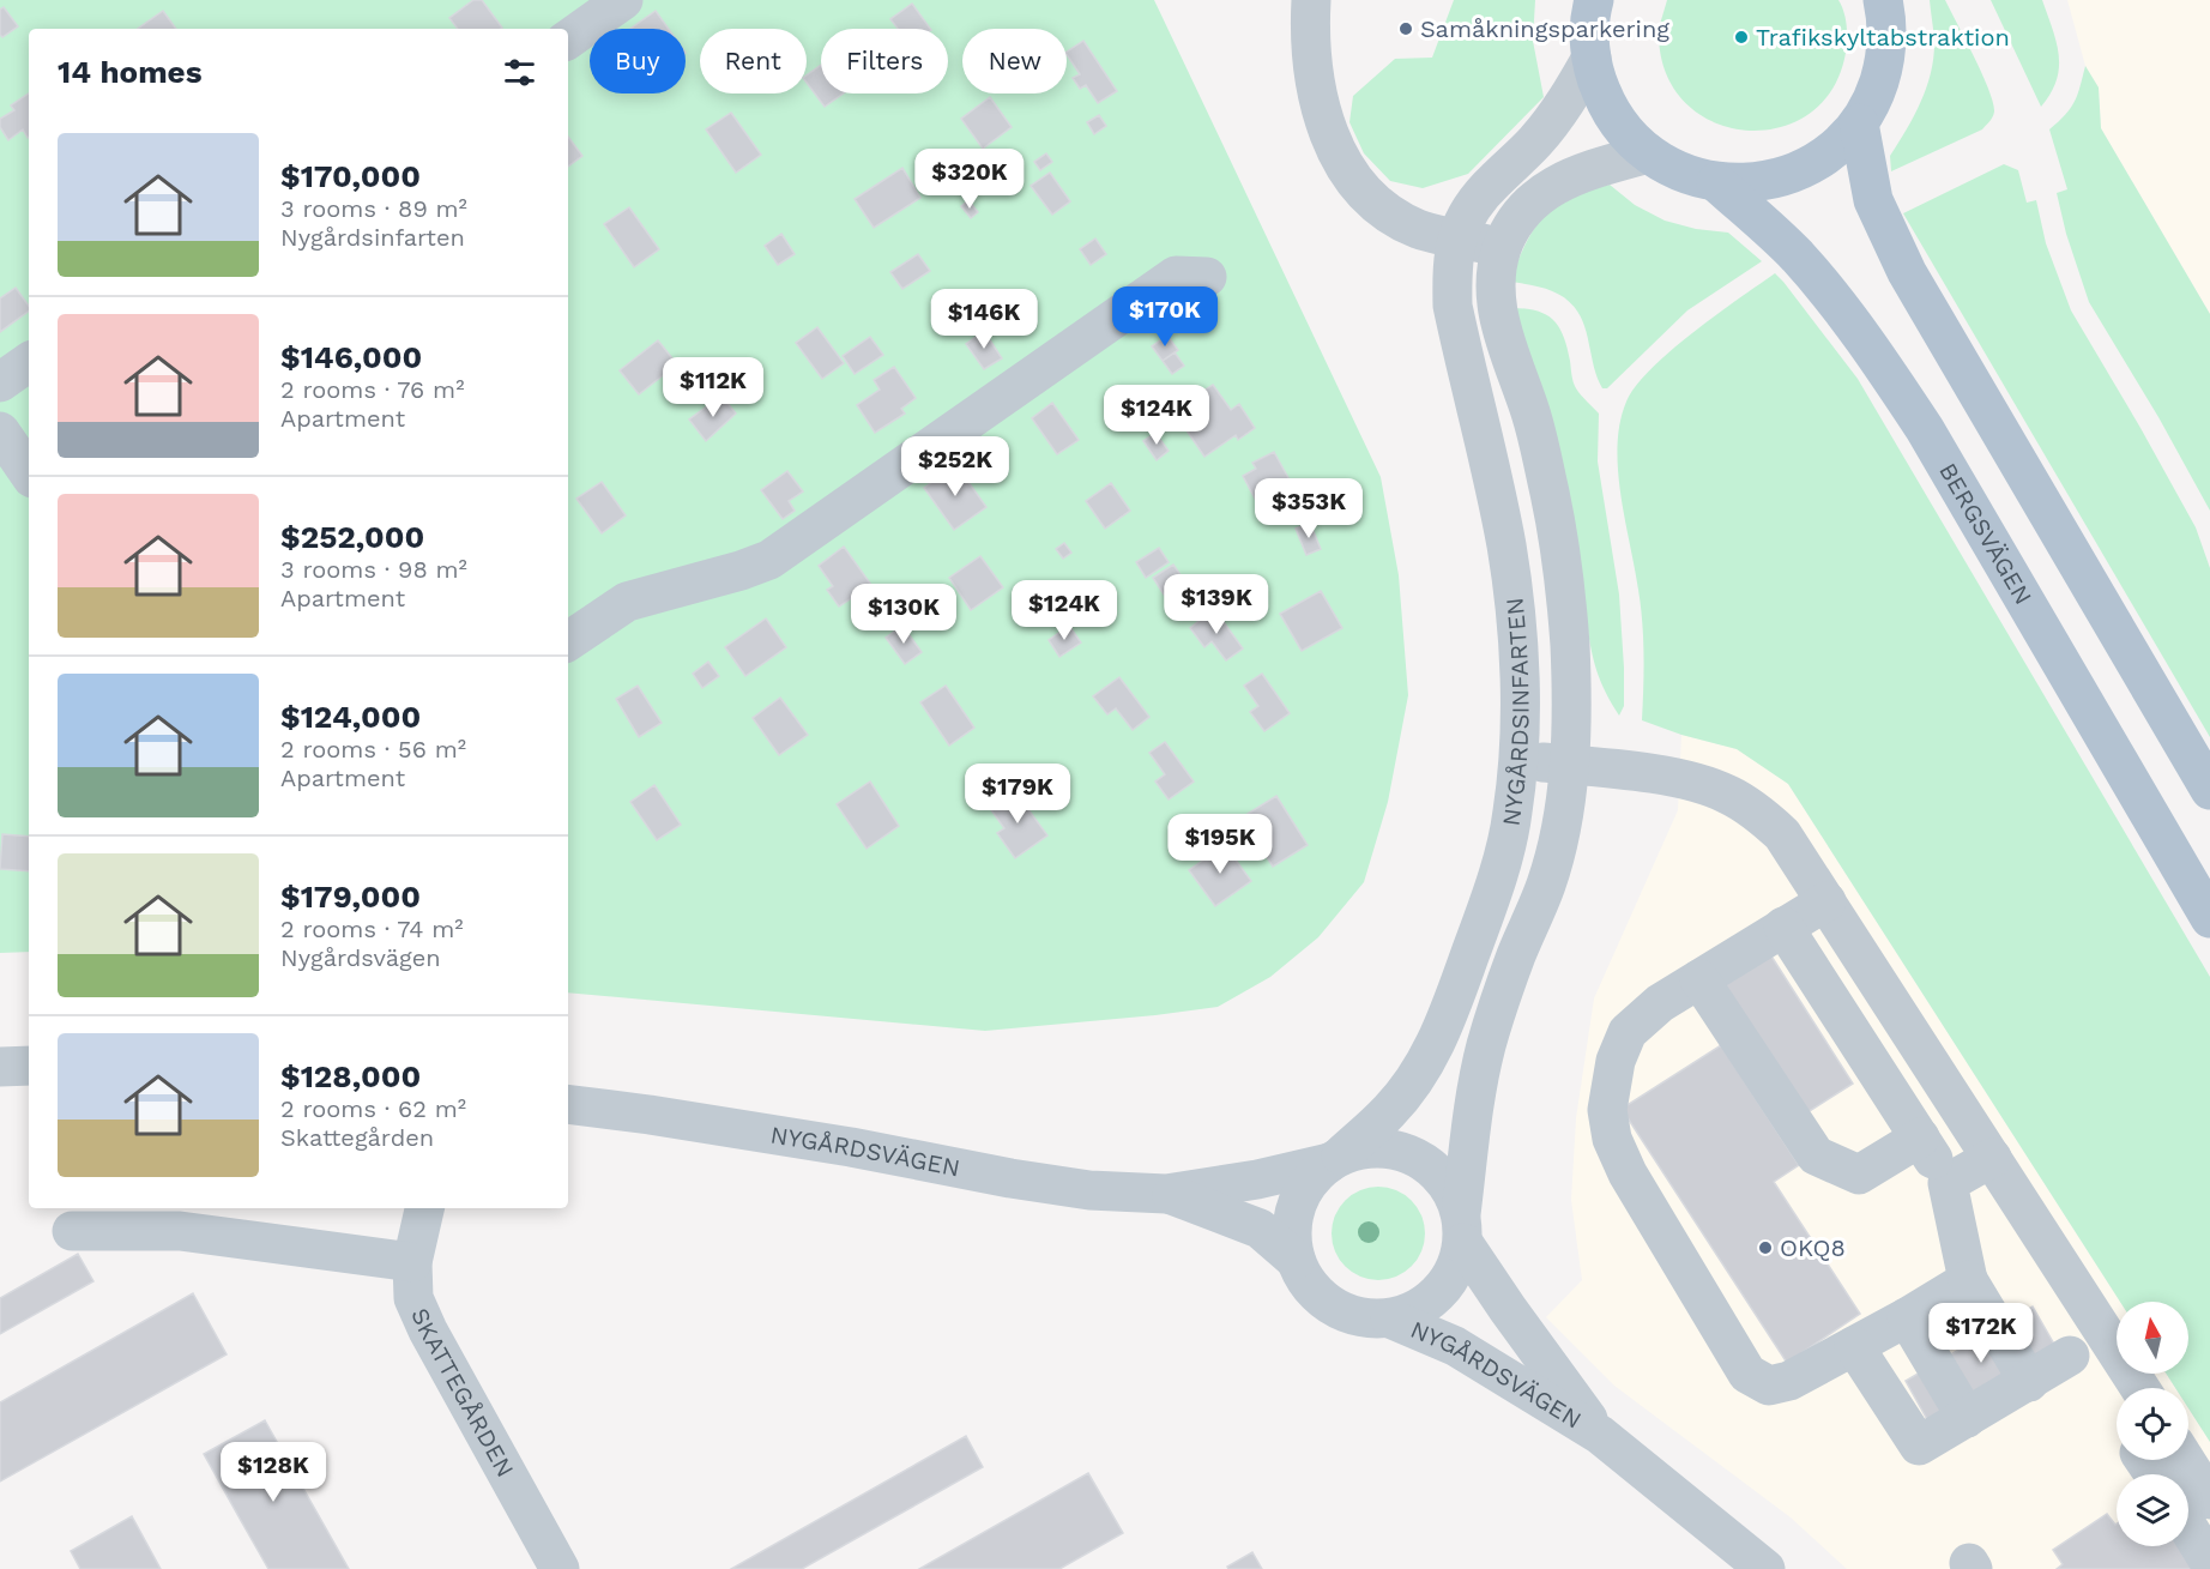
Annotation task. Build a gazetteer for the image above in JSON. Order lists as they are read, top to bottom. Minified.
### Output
{"streets":{"main road":["BERGSVÄGEN"],"street":["NYGÅRDSINFARTEN","NYGÅRDSVÄGEN","SKATTEGÅRDEN"]},"crossings":[["NYGÅRDSINFARTEN","NYGÅRDSVÄGEN"]],"places":["Samåkningsparkering","Trafikskyltabstraktion","OKQ8"],"north":"top","page":{"chip":["Buy","Rent","Filters","New"],"heading":"14 homes","list":[{"name":"$170,000","note":"3 rooms · 89 m² · Nygårdsinfarten"},{"name":"$146,000","note":"2 rooms · 76 m² · Apartment"},{"name":"$252,000","note":"3 rooms · 98 m² · Apartment"},{"name":"$124,000","note":"2 rooms · 56 m² · Apartment"},{"name":"$179,000","note":"2 rooms · 74 m² · Nygårdsvägen"},{"name":"$128,000","note":"2 rooms · 62 m² · Skattegården"}],"price":["$320K","$170K","$146K","$112K","$124K","$252K","$353K","$139K","$124K","$130K","$179K","$195K","$172K","$128K"]}}
